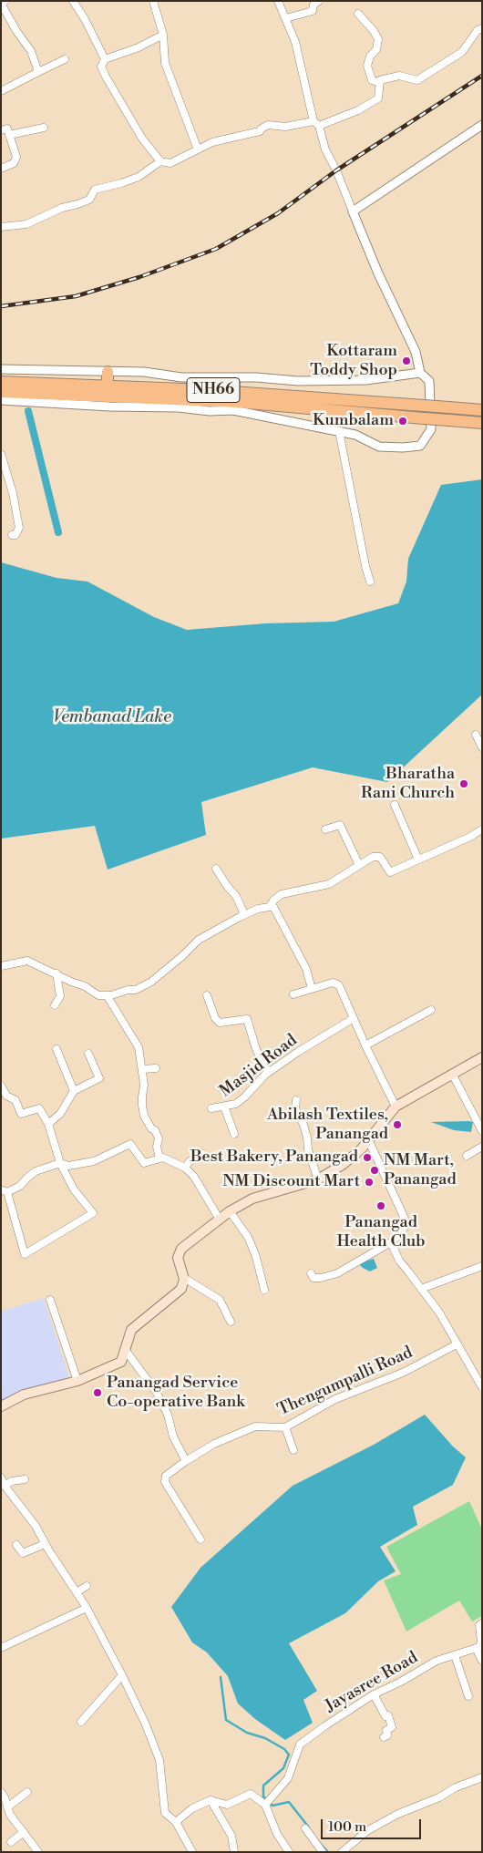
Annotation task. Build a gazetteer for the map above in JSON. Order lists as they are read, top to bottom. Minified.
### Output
{"streets":{"highway":["NH66"],"street":["Masjid Road","Thengumpalli Road","Jayasree Road"]},"water":["Vembanad Lake"],"places":["Kottaram Toddy Shop","Kumbalam","Bharatha Rani Church","Abilash Textiles, Panangad","Best Bakery, Panangad","NM Mart, Panangad","NM Discount Mart","Panangad Health Club","Panangad Service Co-operative Bank"],"scale_bar":"100 m"}
